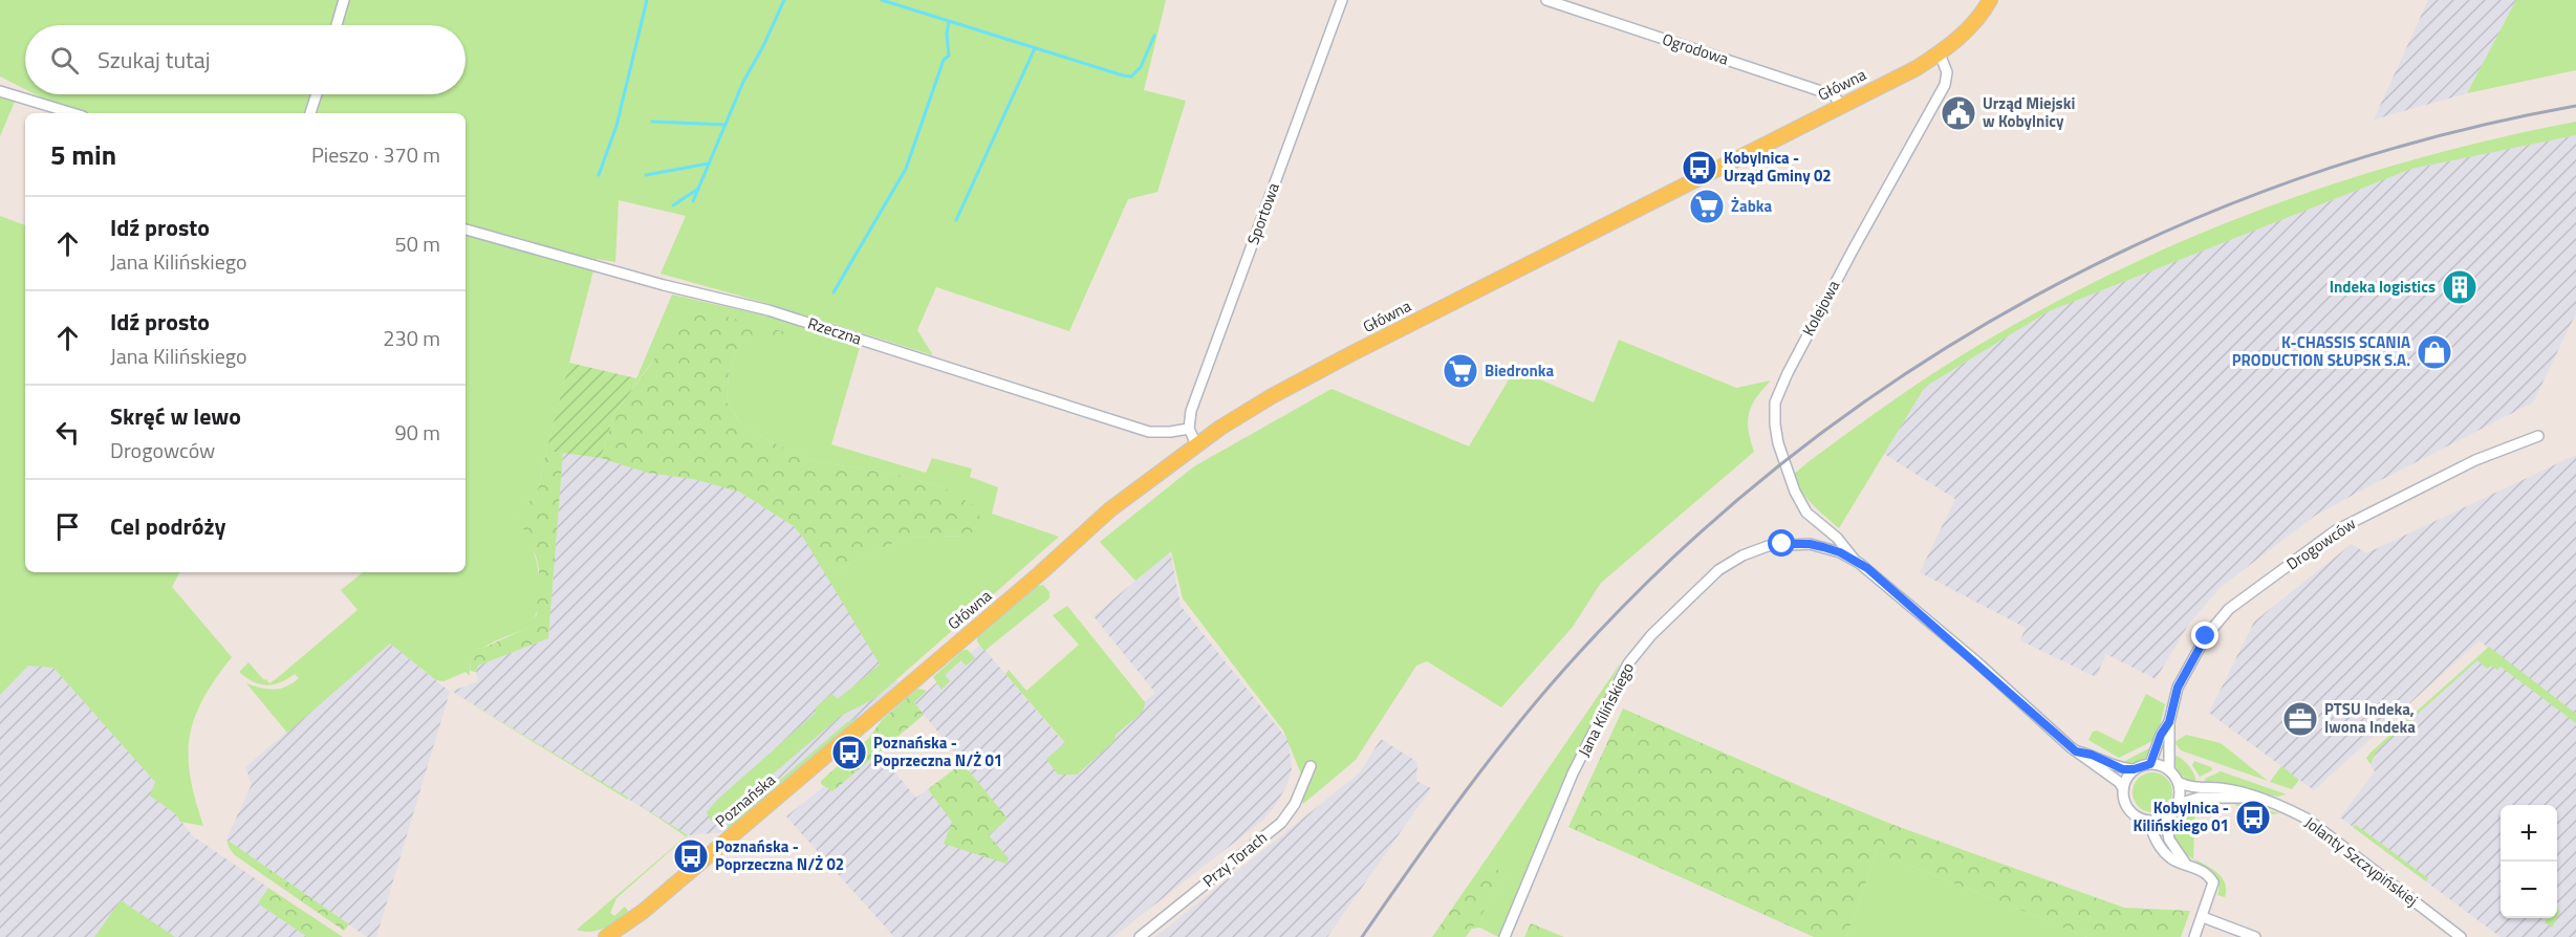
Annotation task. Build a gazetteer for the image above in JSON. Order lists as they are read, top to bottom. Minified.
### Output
{"streets":{"main road":["Główna","Poznańska"],"street":["Ogrodowa","Sportowa","Kolejowa","Rzeczna","Drogowców","Jana Kilińskiego","Przy Torach","Jolanty Szczypińskiej"]},"crossings":[["Ogrodowa","Główna"],["Główna","Kolejowa"],["Główna","Poznańska"],["Sportowa","Rzeczna"],["Kolejowa","Jana Kilińskiego"],["Drogowców","Jolanty Szczypińskiej"]],"places":{"public building":["Urząd Miejski w Kobylnicy"],"bus stop":["Kobylnica - Urząd Gminy 02","Poznańska - Poprzeczna N/Ż 01","Kobylnica - Kilińskiego 01","Poznańska - Poprzeczna N/Ż 02"],"supermarket":["Żabka","Biedronka"],"building":["Indeka logistics"],"shop":["K-CHASSIS SCANIA PRODUCTION SŁUPSK S.A."],"office":["PTSU Indeka, Iwona Indeka"]},"page":{"search":"Szukaj tutaj","heading":["5 min","Pieszo · 370 m"],"list":[["Idź prosto","Jana Kilińskiego","50 m"],["Idź prosto","Jana Kilińskiego","230 m"],["Skręć w lewo","Drogowców","90 m"],"Cel podróży"],"map_buttons":["+","−"]}}
